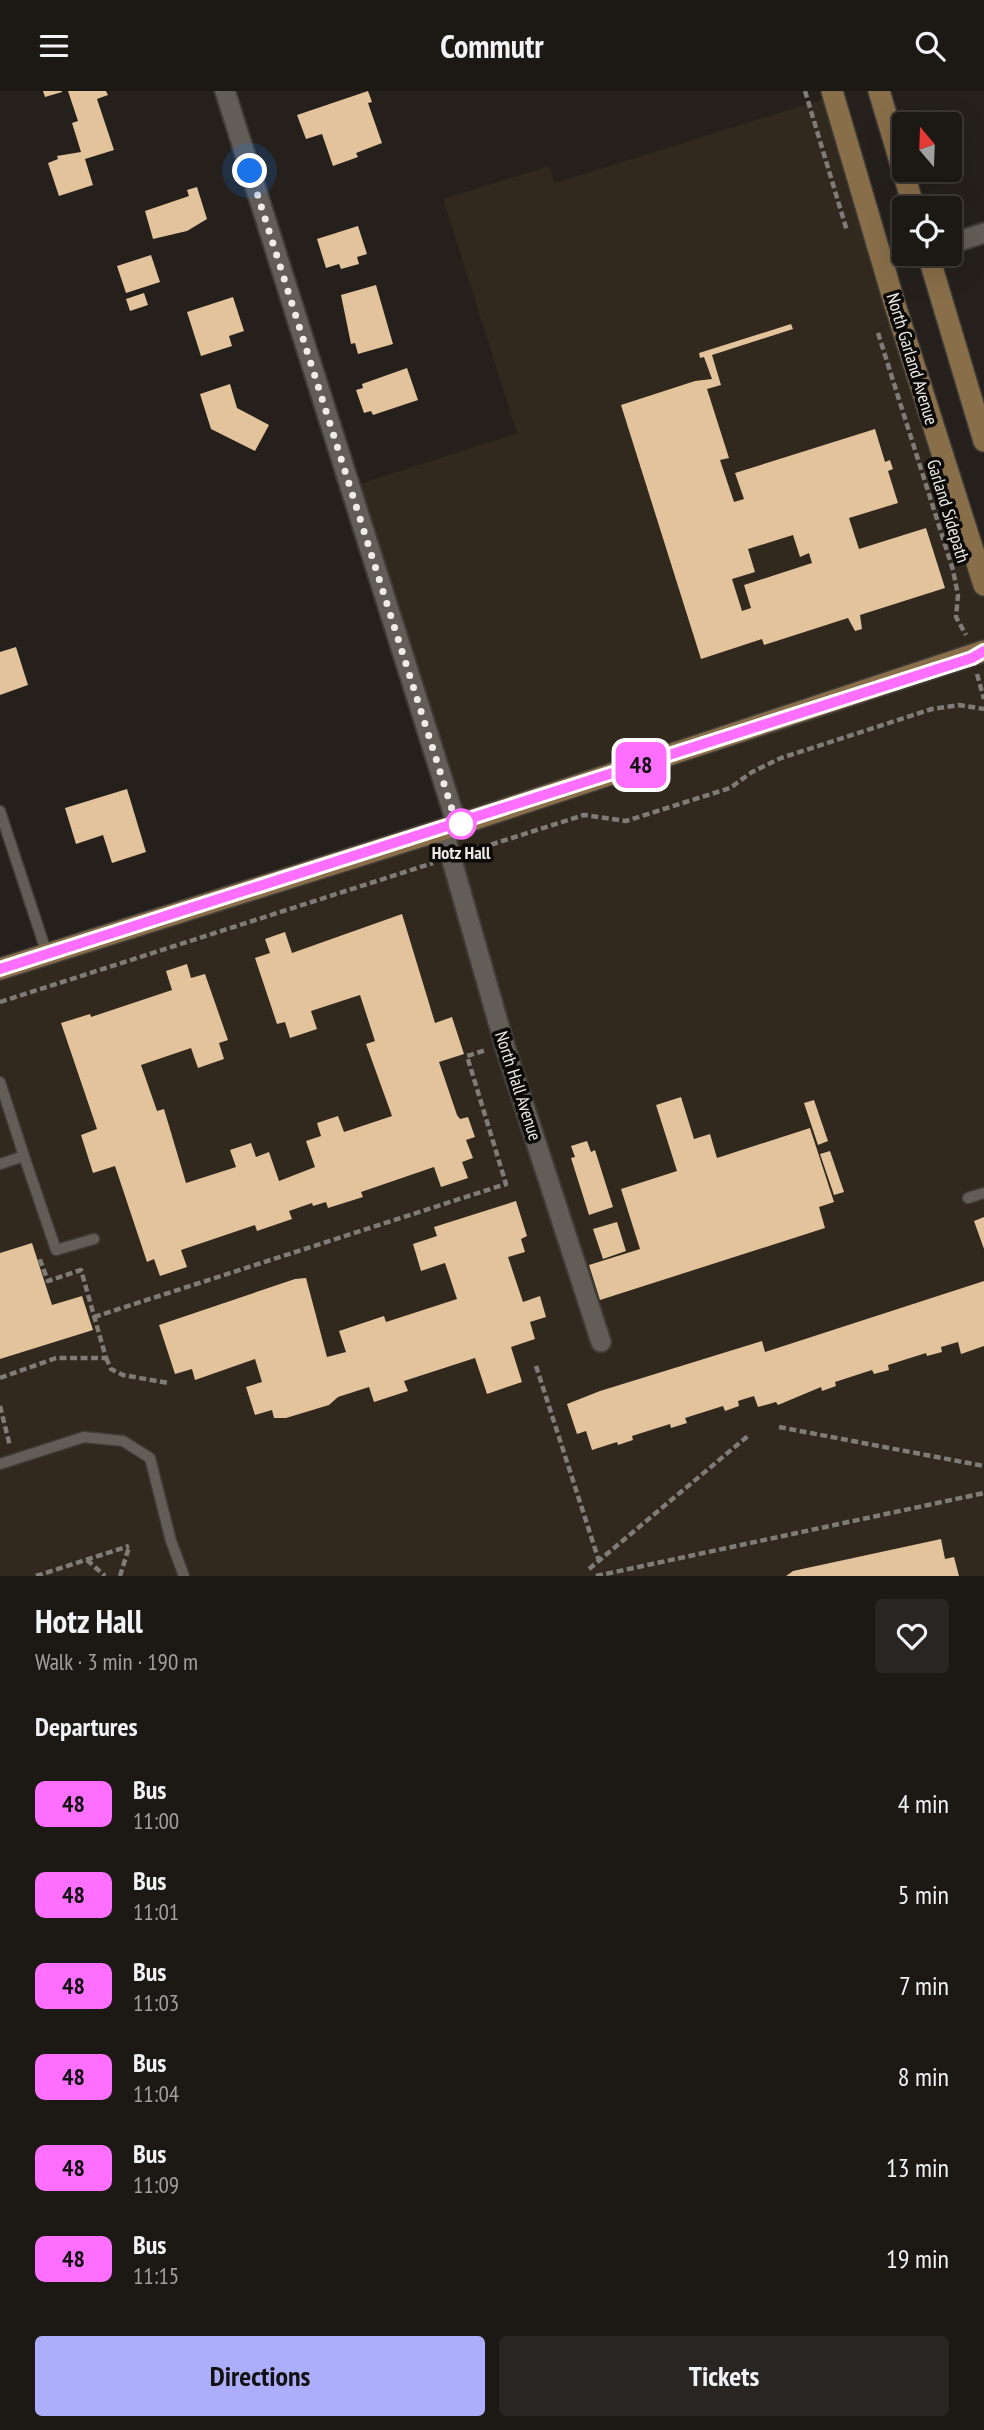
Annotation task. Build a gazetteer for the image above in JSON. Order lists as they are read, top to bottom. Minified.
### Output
{"streets":{"street":["North Garland Avenue","North Hall Avenue"],"path":["Garland Sidepath"]},"places":["Hotz Hall"],"lines":["bus line 48"],"north":"top","page":{"header":"Commutr","on_map":"48","heading":[["Hotz Hall","Walk · 3 min · 190 m"],"Departures"],"list":[{"mark":"48","name":"Bus","note":"11:00","value":"4 min"},{"mark":"48","name":"Bus","note":"11:01","value":"5 min"},{"mark":"48","name":"Bus","note":"11:03","value":"7 min"},{"mark":"48","name":"Bus","note":"11:04","value":"8 min"},{"mark":"48","name":"Bus","note":"11:09","value":"13 min"},{"mark":"48","name":"Bus","note":"11:15","value":"19 min"}],"buttons":["Directions","Tickets"]}}
